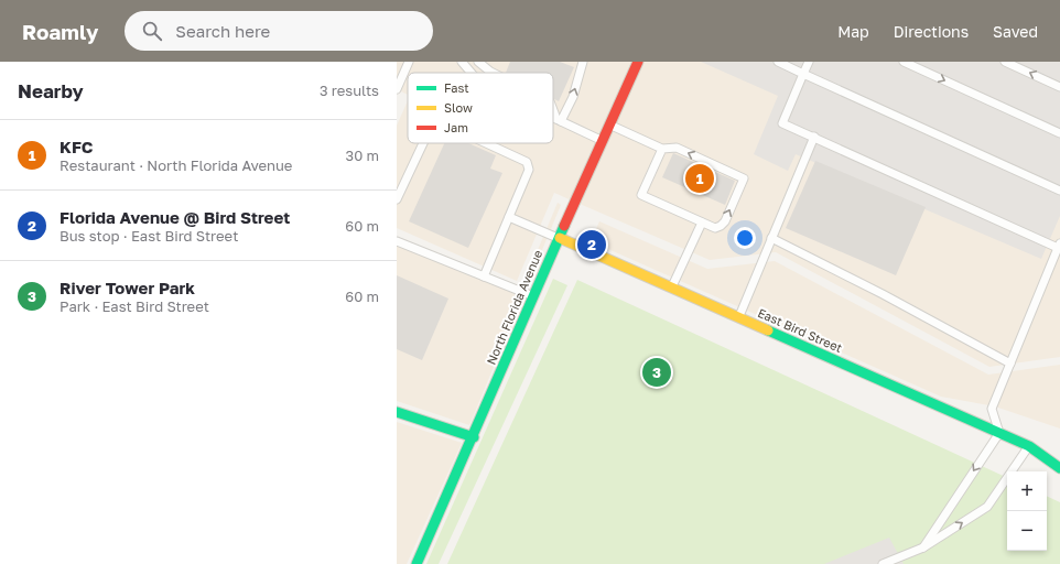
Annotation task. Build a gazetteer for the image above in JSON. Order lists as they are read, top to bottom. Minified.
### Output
{"streets":{"street":["North Florida Avenue","East Bird Street"]},"crossings":[["North Florida Avenue","East Bird Street"]],"legend":["Fast","Slow","Jam"],"page":{"header":"Roamly","search":"Search here","nav":["Map","Directions","Saved"],"heading":["Nearby","3 results"],"list":[{"mark":"1","name":"KFC","note":"Restaurant · North Florida Avenue","value":"30 m"},{"mark":"2","name":"Florida Avenue @ Bird Street","note":"Bus stop · East Bird Street","value":"60 m"},{"mark":"3","name":"River Tower Park","note":"Park · East Bird Street","value":"60 m"}],"pins":["1","2","3"],"map_buttons":["+","−"]}}
